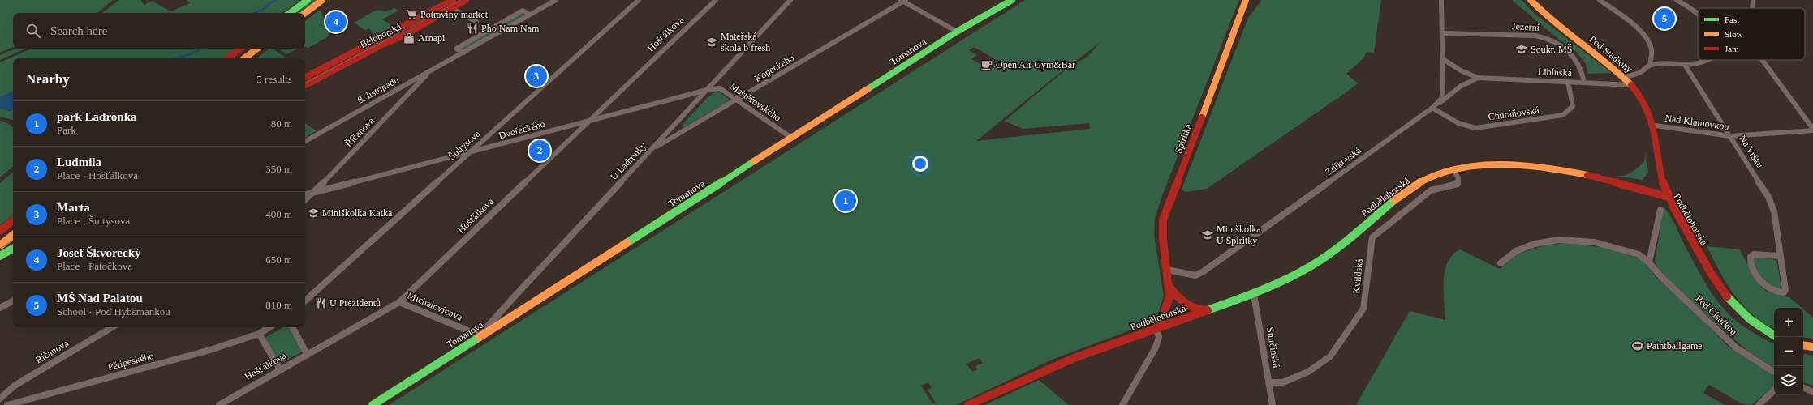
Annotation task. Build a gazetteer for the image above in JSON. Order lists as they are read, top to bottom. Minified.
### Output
{"streets":{"street":["Jezerní","Hošťálkova","Bělohorská","Tomanova","Pod Stadiony","Kopeckého","Libínská","8. listopadu","Maštěřovského","Churáňovská","Nad Klamovkou","Dvořeckého","Říčanova","Spiritka","Šultysova","Na Vršku","U Ladronky","Zdíkovská","Podbělohorská","Kvildská","Michalovicova","Pod Císařkou","Smrčinská","Pětipeského"]},"crossings":[["Jezerní","Libínská"],["Jezerní","Zdíkovská"],["Hošťálkova","Dvořeckého"],["Hošťálkova","Michalovicova"],["Tomanova","Maštěřovského"],["Tomanova","U Ladronky"],["Tomanova","Michalovicova"],["Pod Stadiony","Libínská"],["Pod Stadiony","Nad Klamovkou"],["Pod Stadiony","Podbělohorská"],["Kopeckého","Maštěřovského"],["Kopeckého","U Ladronky"],["Libínská","Churáňovská"],["Libínská","Zdíkovská"],["8. listopadu","Říčanova"],["Maštěřovského","Dvořeckého"],["Maštěřovského","U Ladronky"],["Churáňovská","Zdíkovská"],["Nad Klamovkou","Na Vršku"],["Dvořeckého","Říčanova"],["Dvořeckého","Šultysova"],["Dvořeckého","U Ladronky"],["Spiritka","Zdíkovská"],["Spiritka","Podbělohorská"],["U Ladronky","Michalovicova"],["Podbělohorská","Kvildská"],["Podbělohorská","Smrčinská"],["Kvildská","Smrčinská"]],"places":{"supermarket":["Potraviny market"],"restaurant":["Pho Nam Nam","U Prezidentů"],"shop":["Arnapi"],"school or university":["Mateřská škola b fresh","Soukr. MŠ","Miniškolka Katka","Miniškolka U Spiritky"],"cafe":["Open Air Gym&Bar"],"sports":["Paintballgame"]},"legend":["Fast","Slow","Jam"],"page":{"pins":["5","4","3","2","1"],"search":"Search here","heading":["Nearby","5 results"],"list":[{"mark":"1","name":"park Ladronka","note":"Park","value":"80 m"},{"mark":"2","name":"Ludmila","note":"Place · Hošťálkova","value":"350 m"},{"mark":"3","name":"Marta","note":"Place · Šultysova","value":"400 m"},{"mark":"4","name":"Josef Škvorecký","note":"Place · Patočkova","value":"650 m"},{"mark":"5","name":"MŠ Nad Palatou","note":"School · Pod Hybšmankou","value":"810 m"}],"map_buttons":["+","−"]}}
